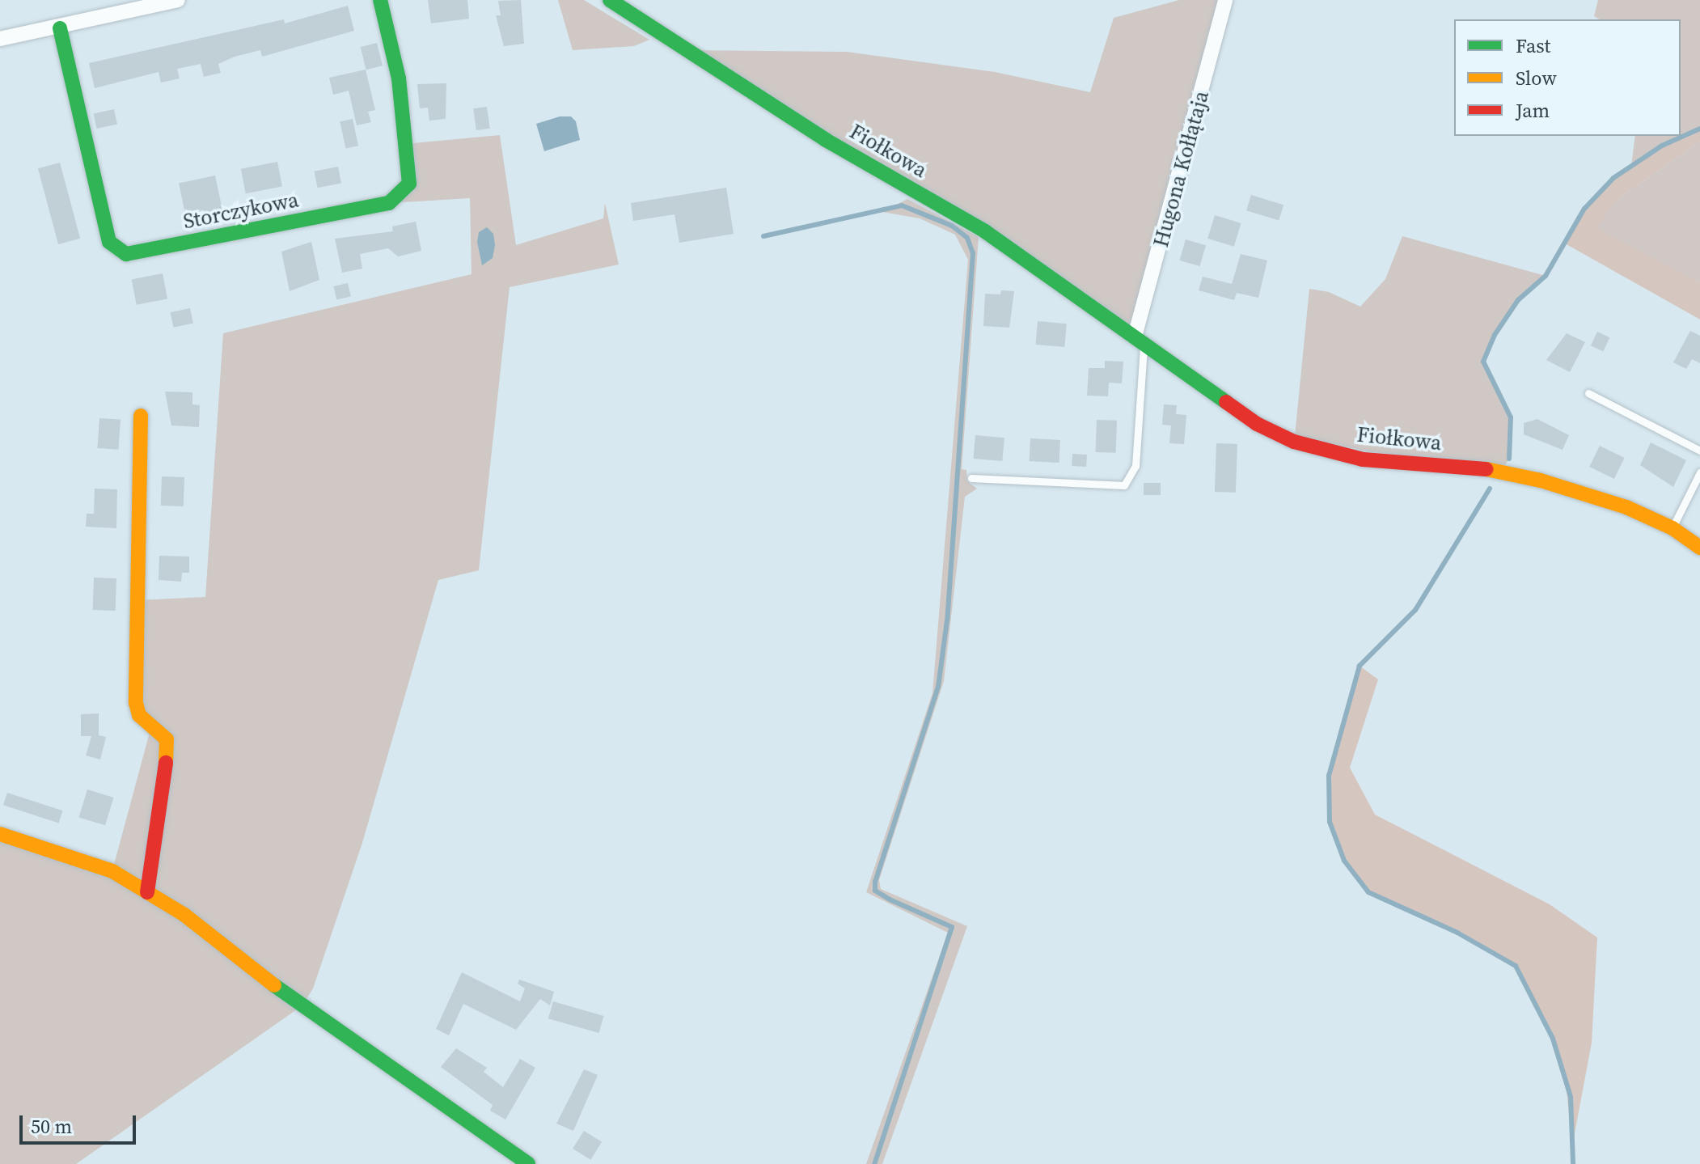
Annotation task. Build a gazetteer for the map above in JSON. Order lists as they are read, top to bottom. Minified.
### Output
{"streets":{"street":["Fiołkowa","Hugona Kołłątaja","Storczykowa"]},"crossings":[["Fiołkowa","Hugona Kołłątaja"]],"legend":["Fast","Slow","Jam"],"scale_bar":"50 m"}
